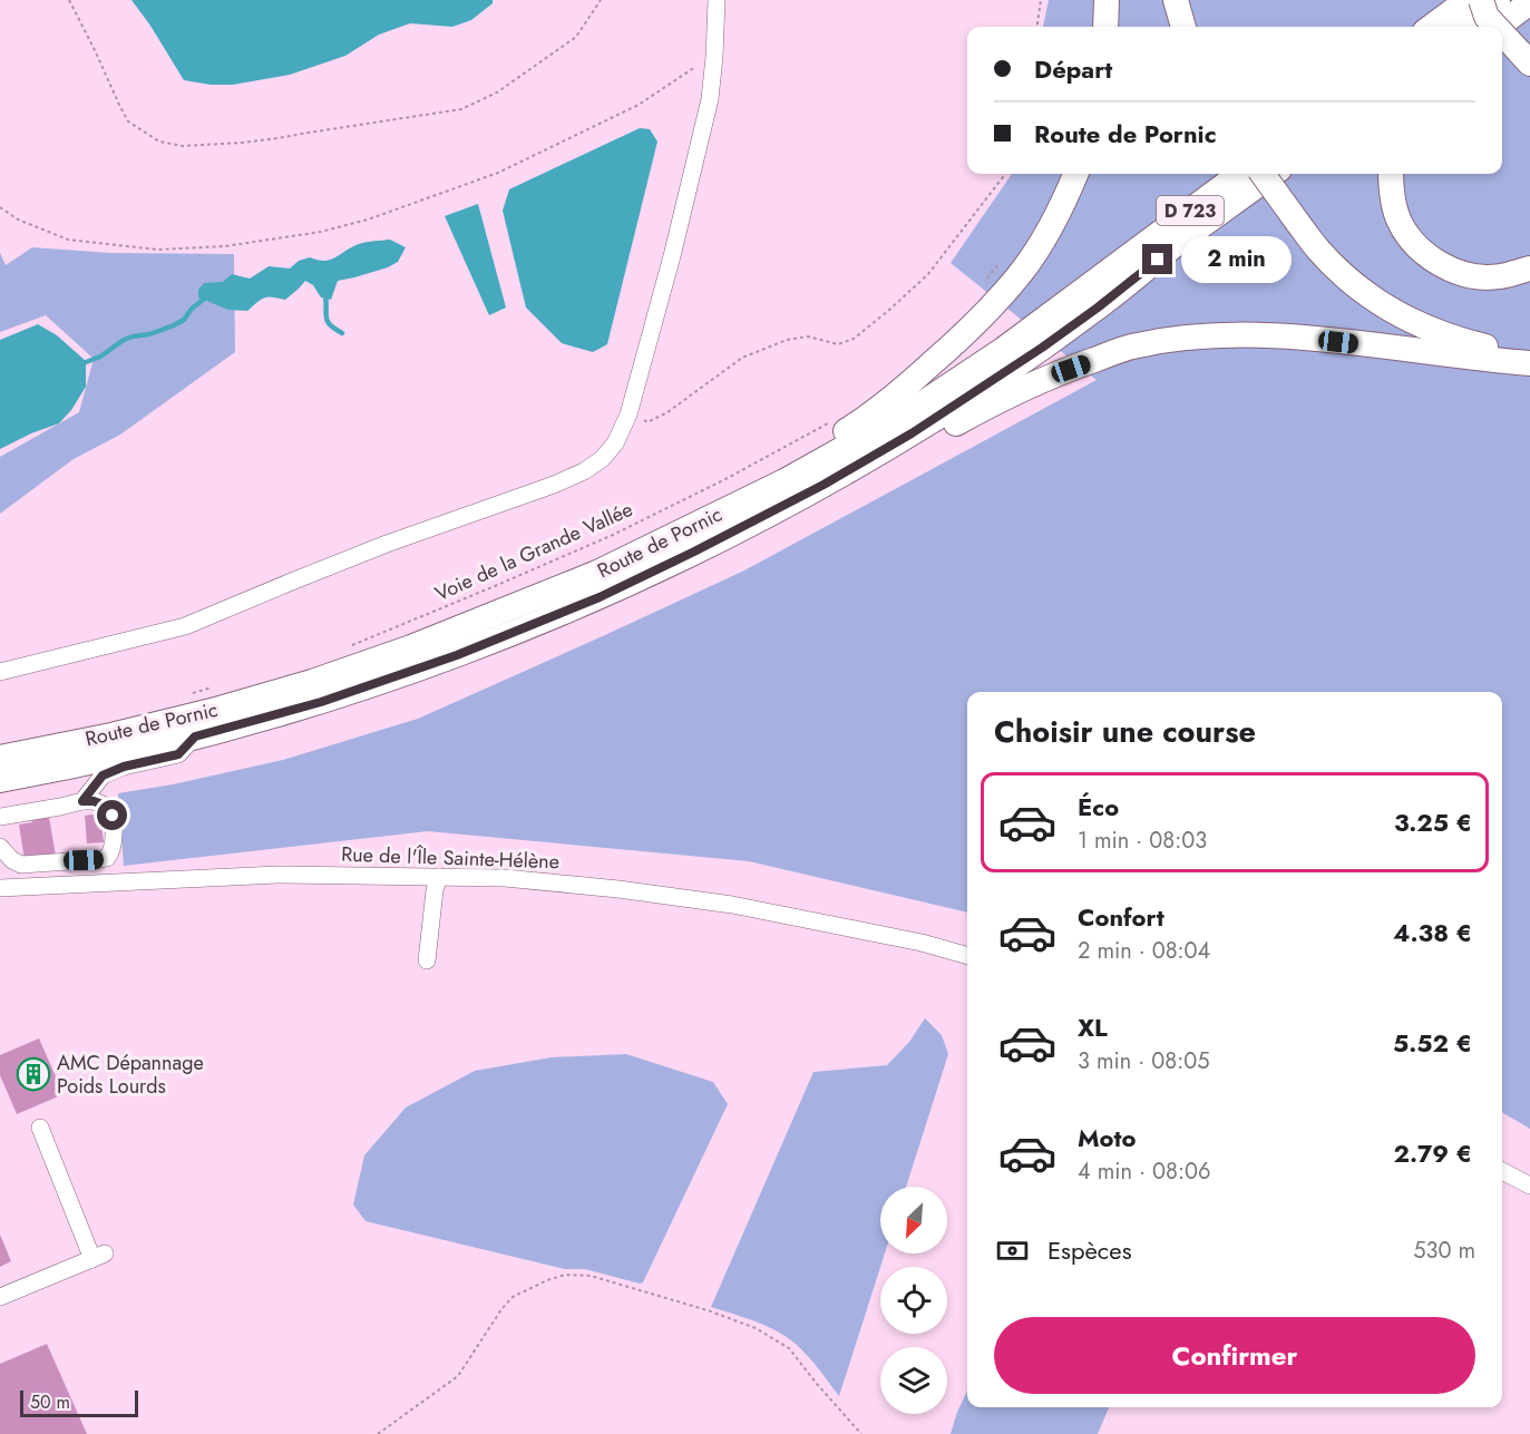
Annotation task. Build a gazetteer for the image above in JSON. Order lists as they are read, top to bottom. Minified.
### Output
{"streets":{"highway":["D 723","Route de Pornic"],"street":["Rue de l'Île Sainte-Hélène"],"path":["Voie de la Grande Vallée"]},"crossings":[["D 723","Route de Pornic"]],"places":{"building":["AMC Dépannage Poids Lourds"]},"scale_bar":"50 m","north":"bottom left","page":{"banner":["Départ","Route de Pornic"],"bubble":"2 min","heading":"Choisir une course","list":[{"name":"Éco","note":"1 min · 08:03","value":"3.25 €"},{"name":"Confort","note":"2 min · 08:04","value":"4.38 €"},{"name":"XL","note":"3 min · 08:05","value":"5.52 €"},{"name":"Moto","note":"4 min · 08:06","value":"2.79 €"}],"pay":["Espèces","530 m"],"buttons":"Confirmer","scale":"50 m"}}
